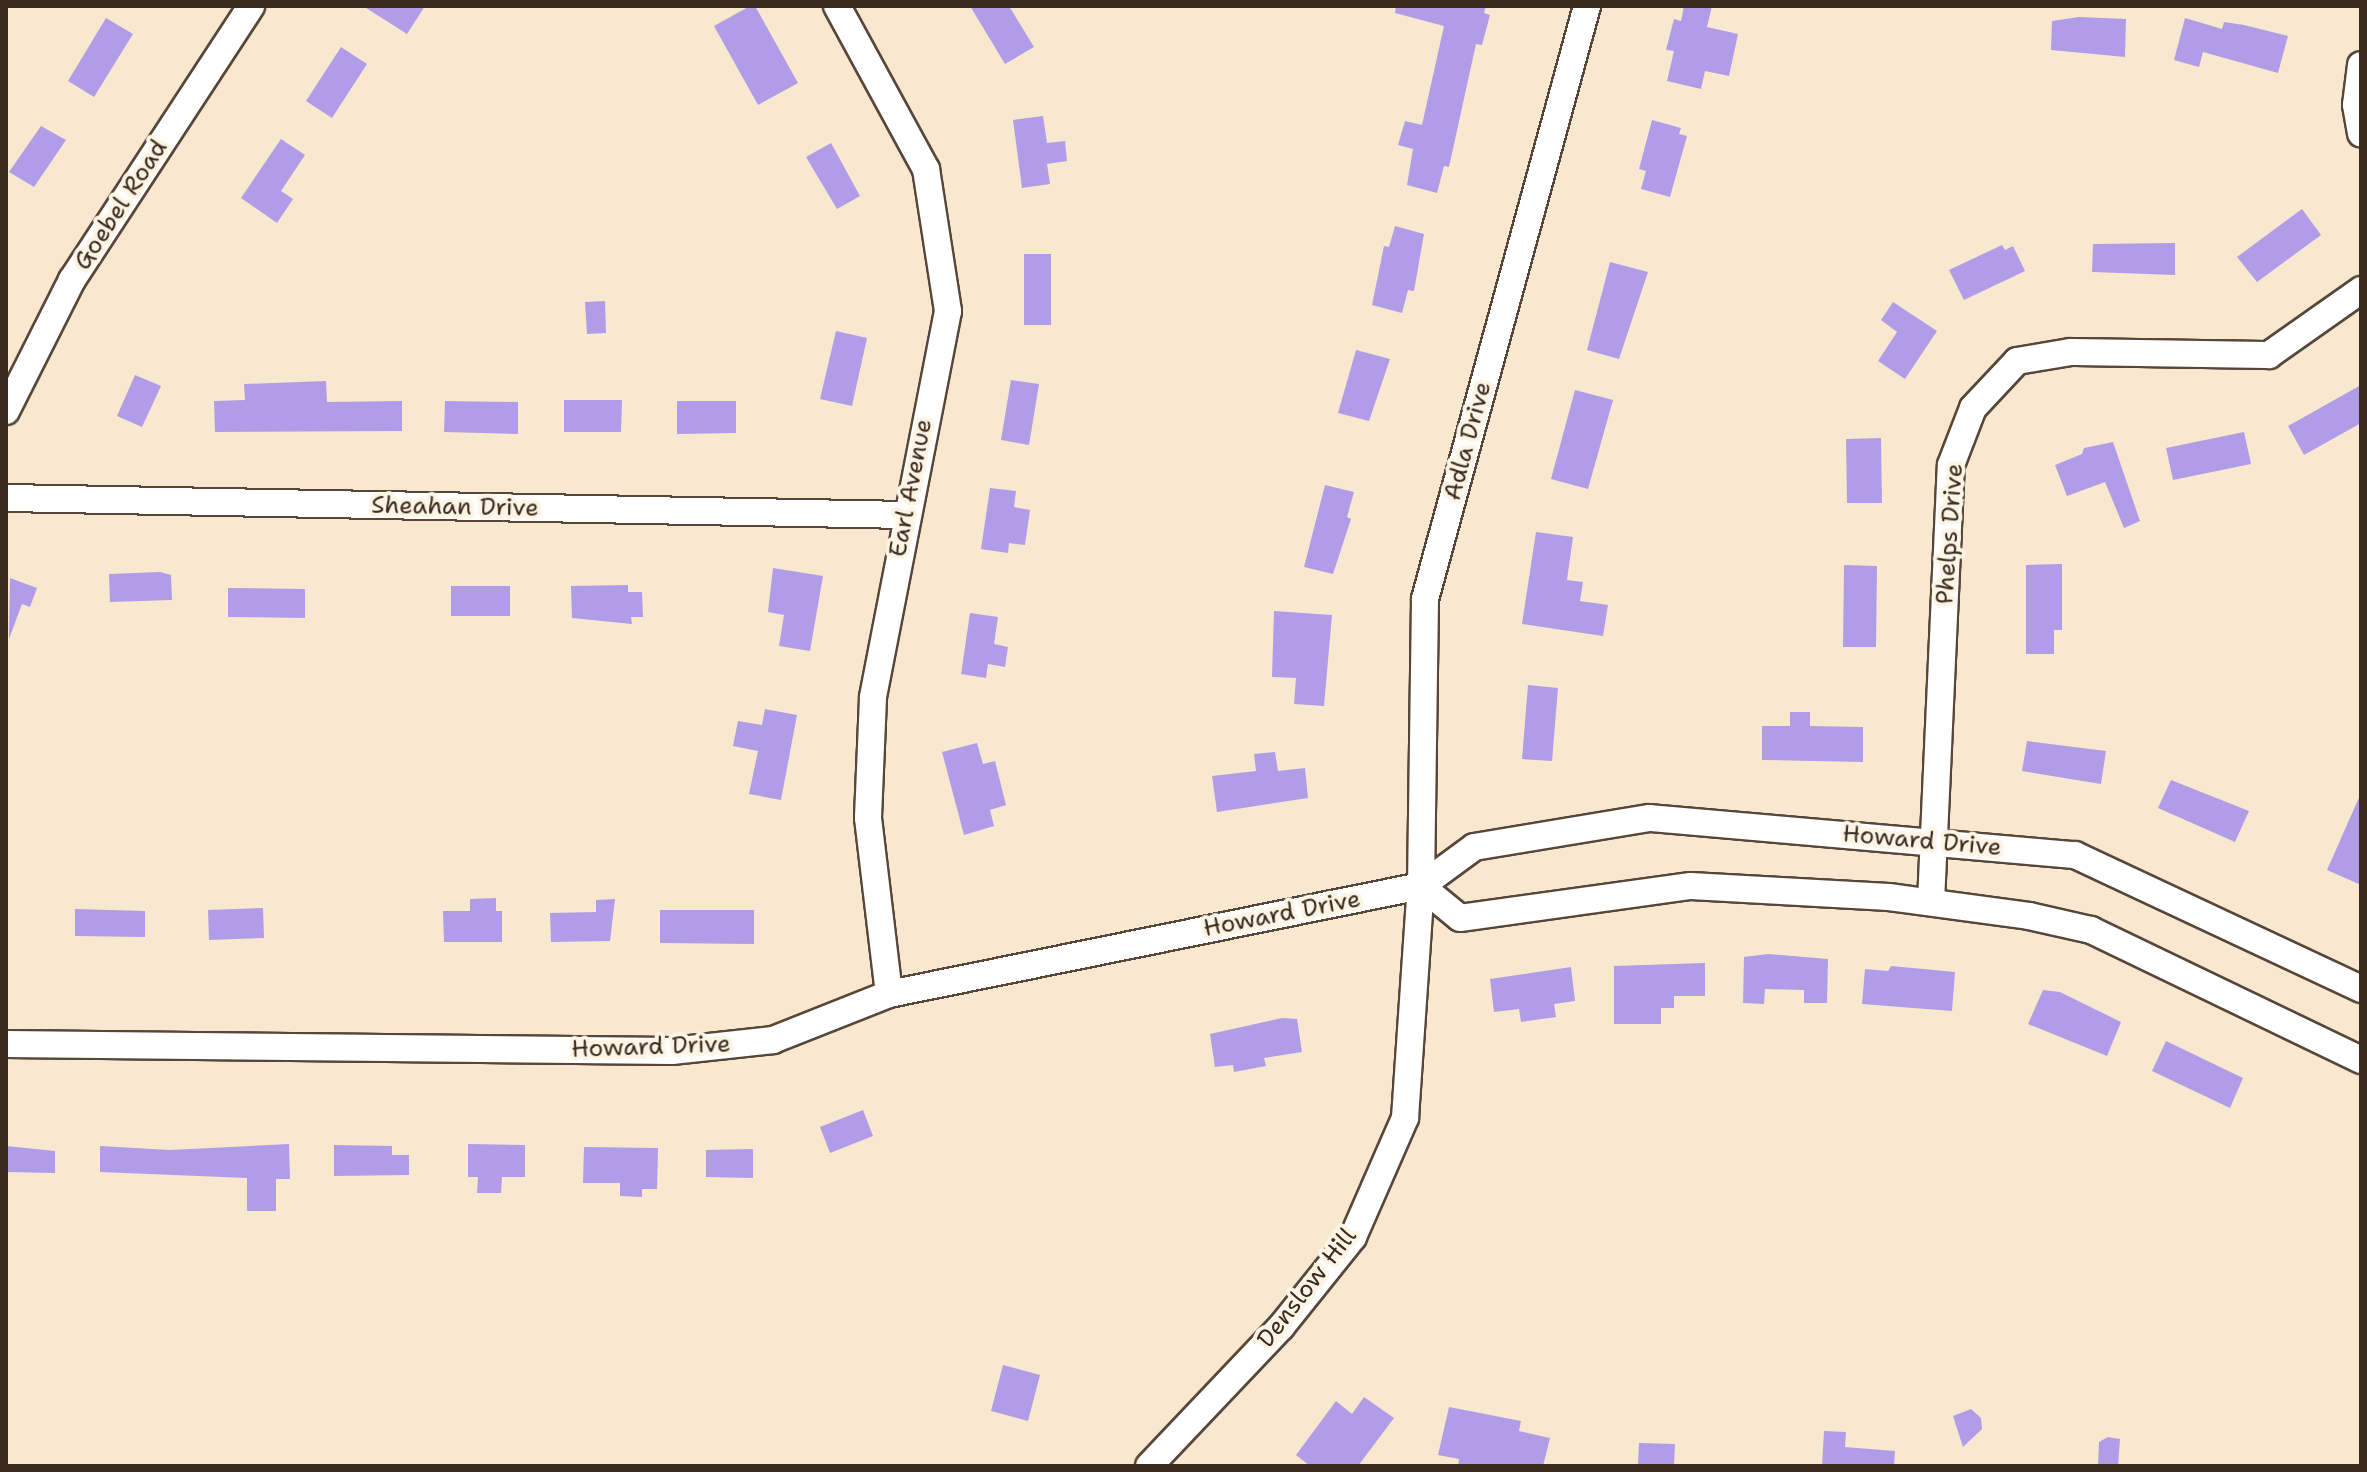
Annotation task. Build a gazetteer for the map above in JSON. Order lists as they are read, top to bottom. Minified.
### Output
{"streets":{"street":["Goebel Road","Adla Drive","Earl Avenue","Sheahan Drive","Phelps Drive","Howard Drive","Denslow Hill"]},"crossings":[["Adla Drive","Howard Drive"],["Adla Drive","Denslow Hill"],["Earl Avenue","Sheahan Drive"],["Earl Avenue","Howard Drive"],["Phelps Drive","Howard Drive"],["Howard Drive","Denslow Hill"]]}
